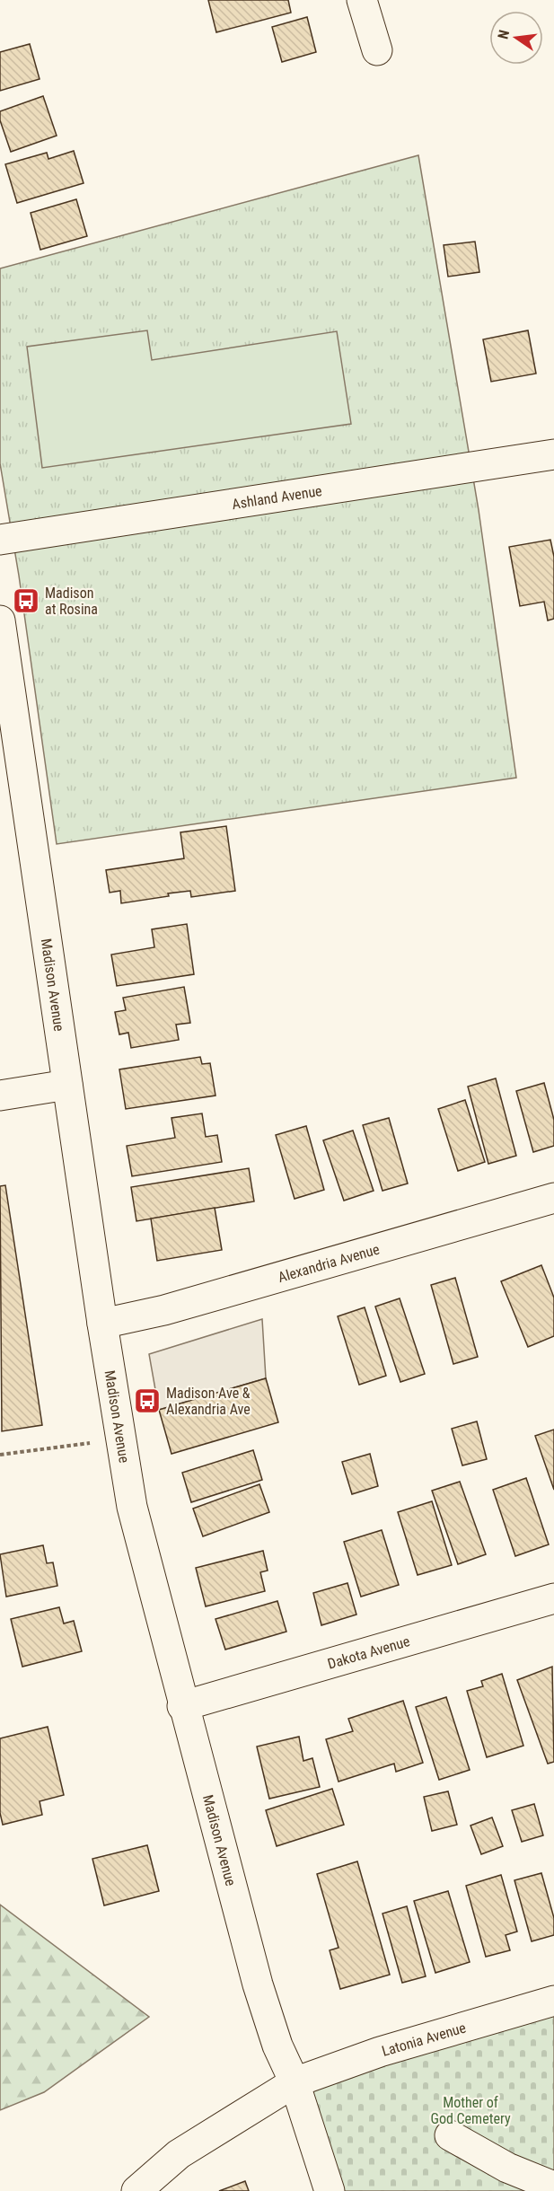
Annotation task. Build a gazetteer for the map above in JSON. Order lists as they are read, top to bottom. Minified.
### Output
{"streets":{"street":["Ashland Avenue","Madison Avenue","Alexandria Avenue","Dakota Avenue","Latonia Avenue"]},"crossings":[["Madison Avenue","Alexandria Avenue"],["Madison Avenue","Dakota Avenue"],["Madison Avenue","Latonia Avenue"]],"parks":["Mother of God Cemetery"],"places":{"bus stop":["Madison at Rosina","Madison Ave & Alexandria Ave"]},"north":"left"}
